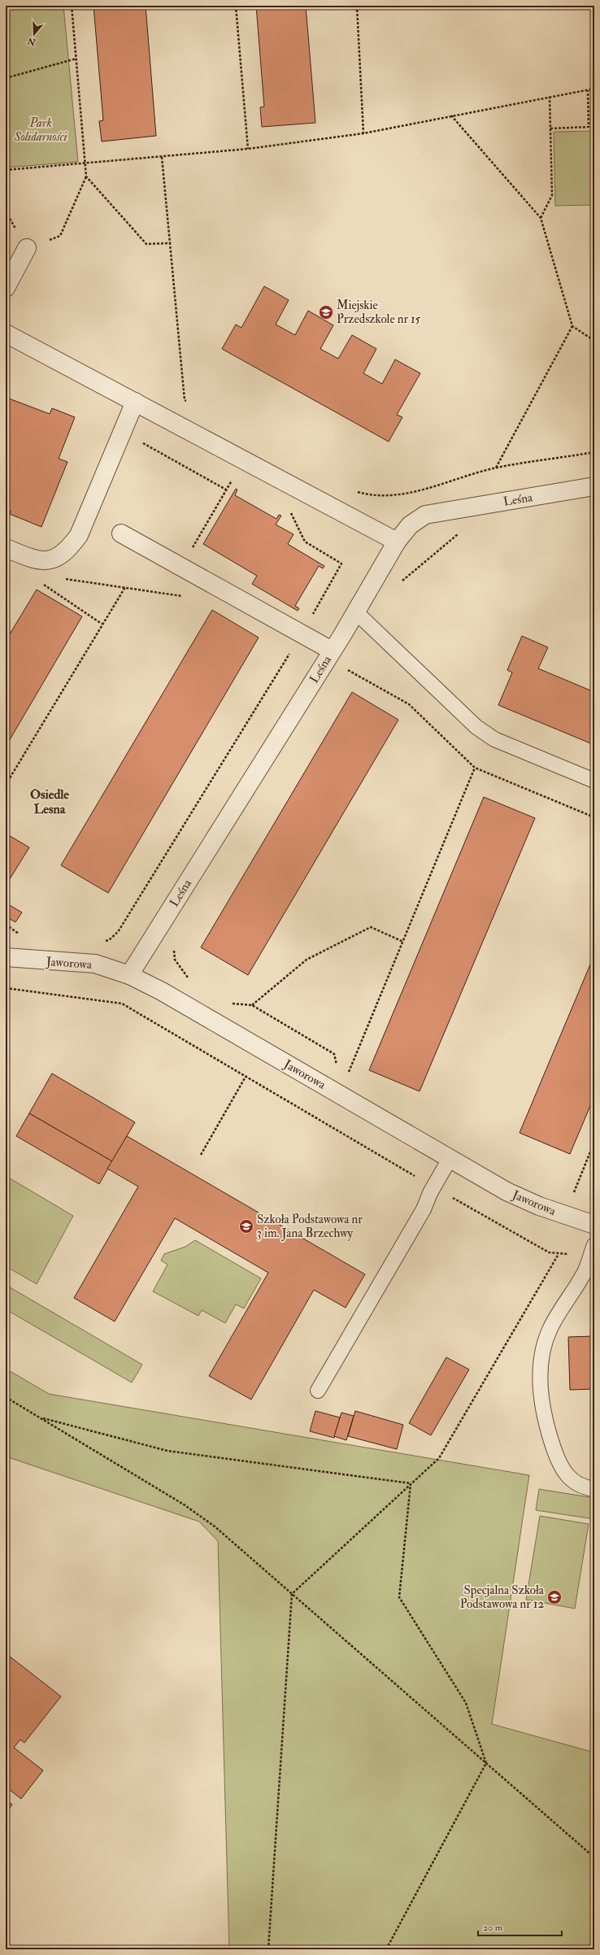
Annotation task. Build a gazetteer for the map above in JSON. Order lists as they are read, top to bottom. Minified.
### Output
{"streets":{"street":["Leśna","Jaworowa"]},"crossings":[["Leśna","Jaworowa"]],"districts":["Osiedle Lesna"],"parks":["Park Solidarności"],"places":{"school or university":["Miejskie Przedszkole nr 15","Szkoła Podstawowa nr 3 im. Jana Brzechwy","Specjalna Szkoła Podstawowa nr 12"]},"scale_bar":"20 m","north":"bottom"}
